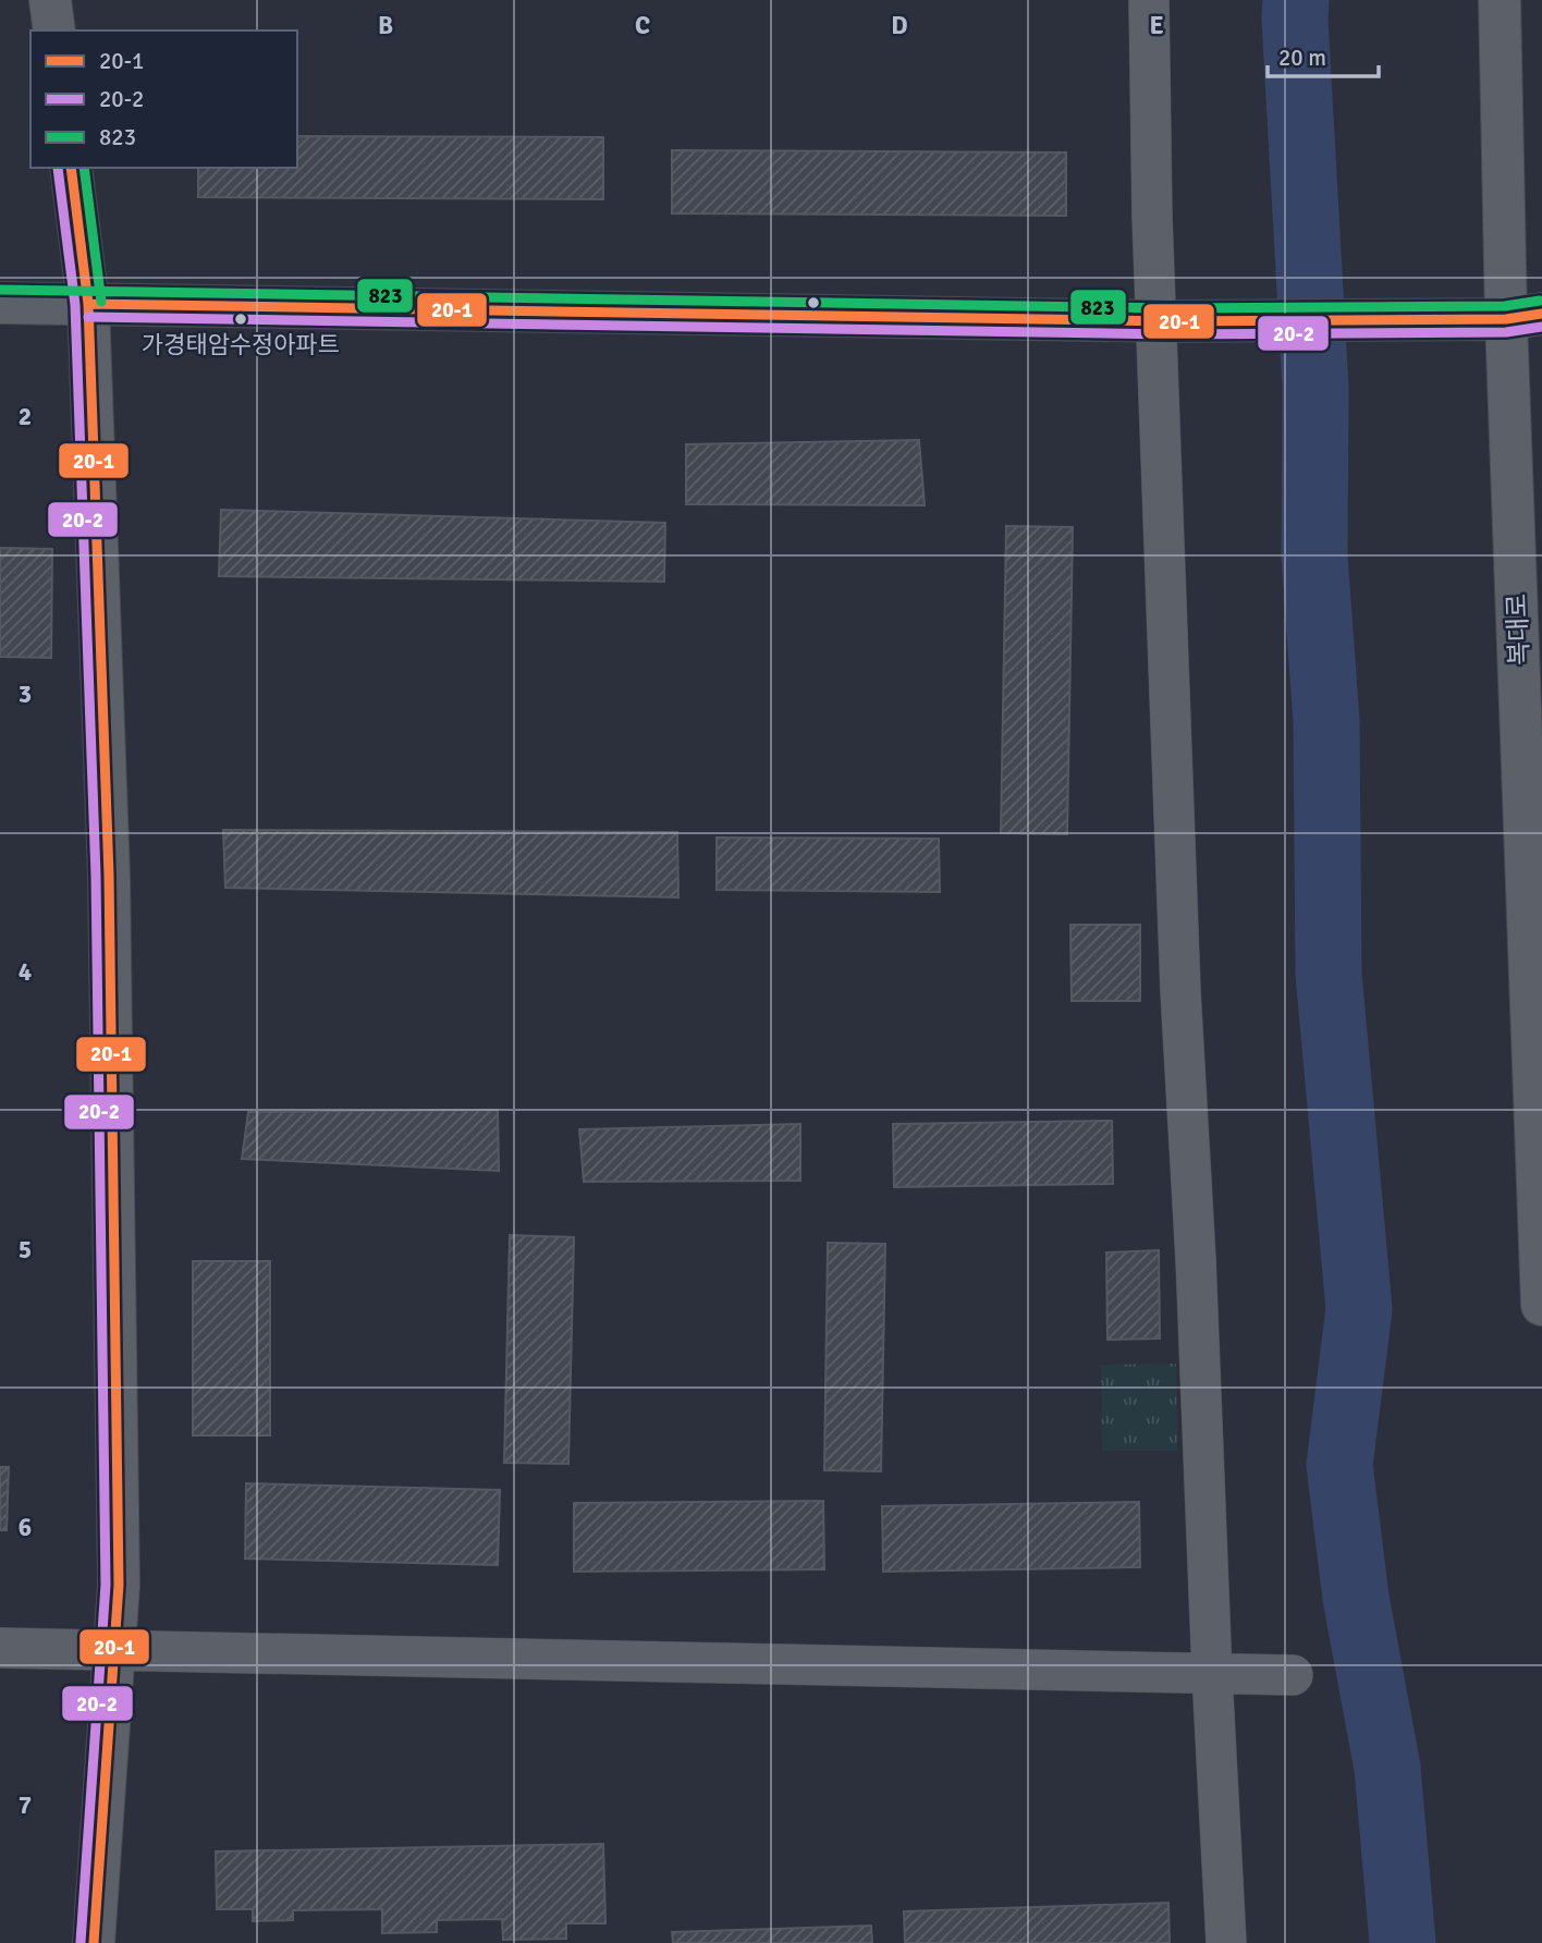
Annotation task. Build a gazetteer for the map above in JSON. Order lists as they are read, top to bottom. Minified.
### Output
{"streets":{"street":["복대로"]},"places":["가경태암수정아파트"],"lines":["transit line 20-1","transit line 20-2","transit line 823"],"legend":["20-1","20-2","823"],"scale_bar":"20 m","grid":{"columns":["B","C","D","E"],"rows":["2","3","4","5","6","7"]}}
